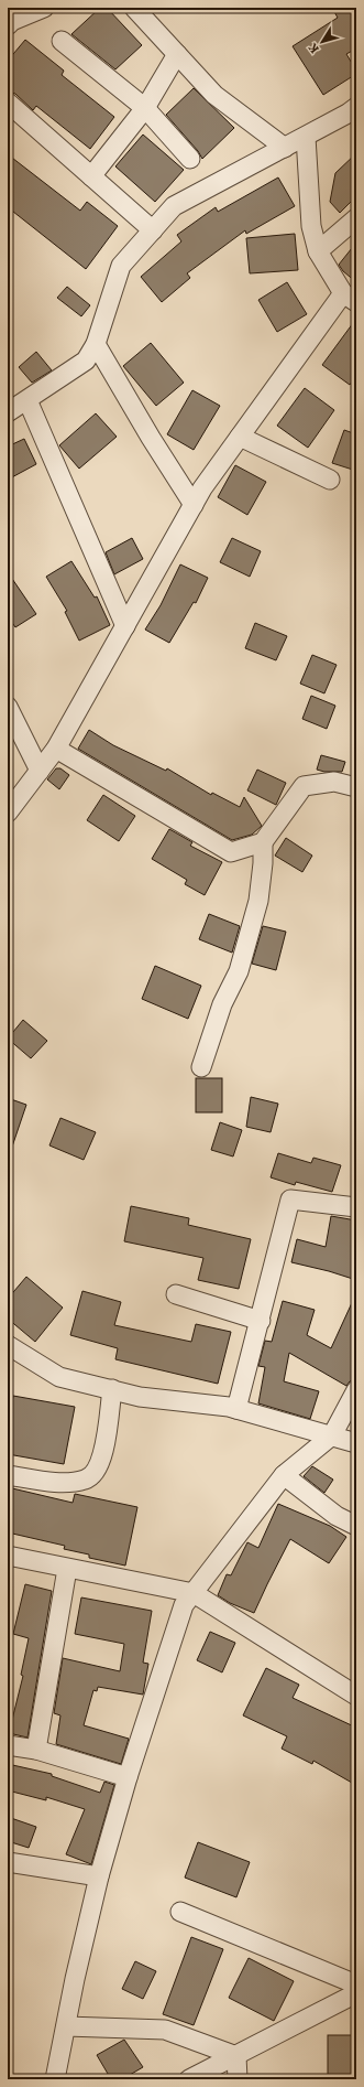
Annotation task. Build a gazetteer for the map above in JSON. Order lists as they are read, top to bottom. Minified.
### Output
{"north":"bottom left"}
